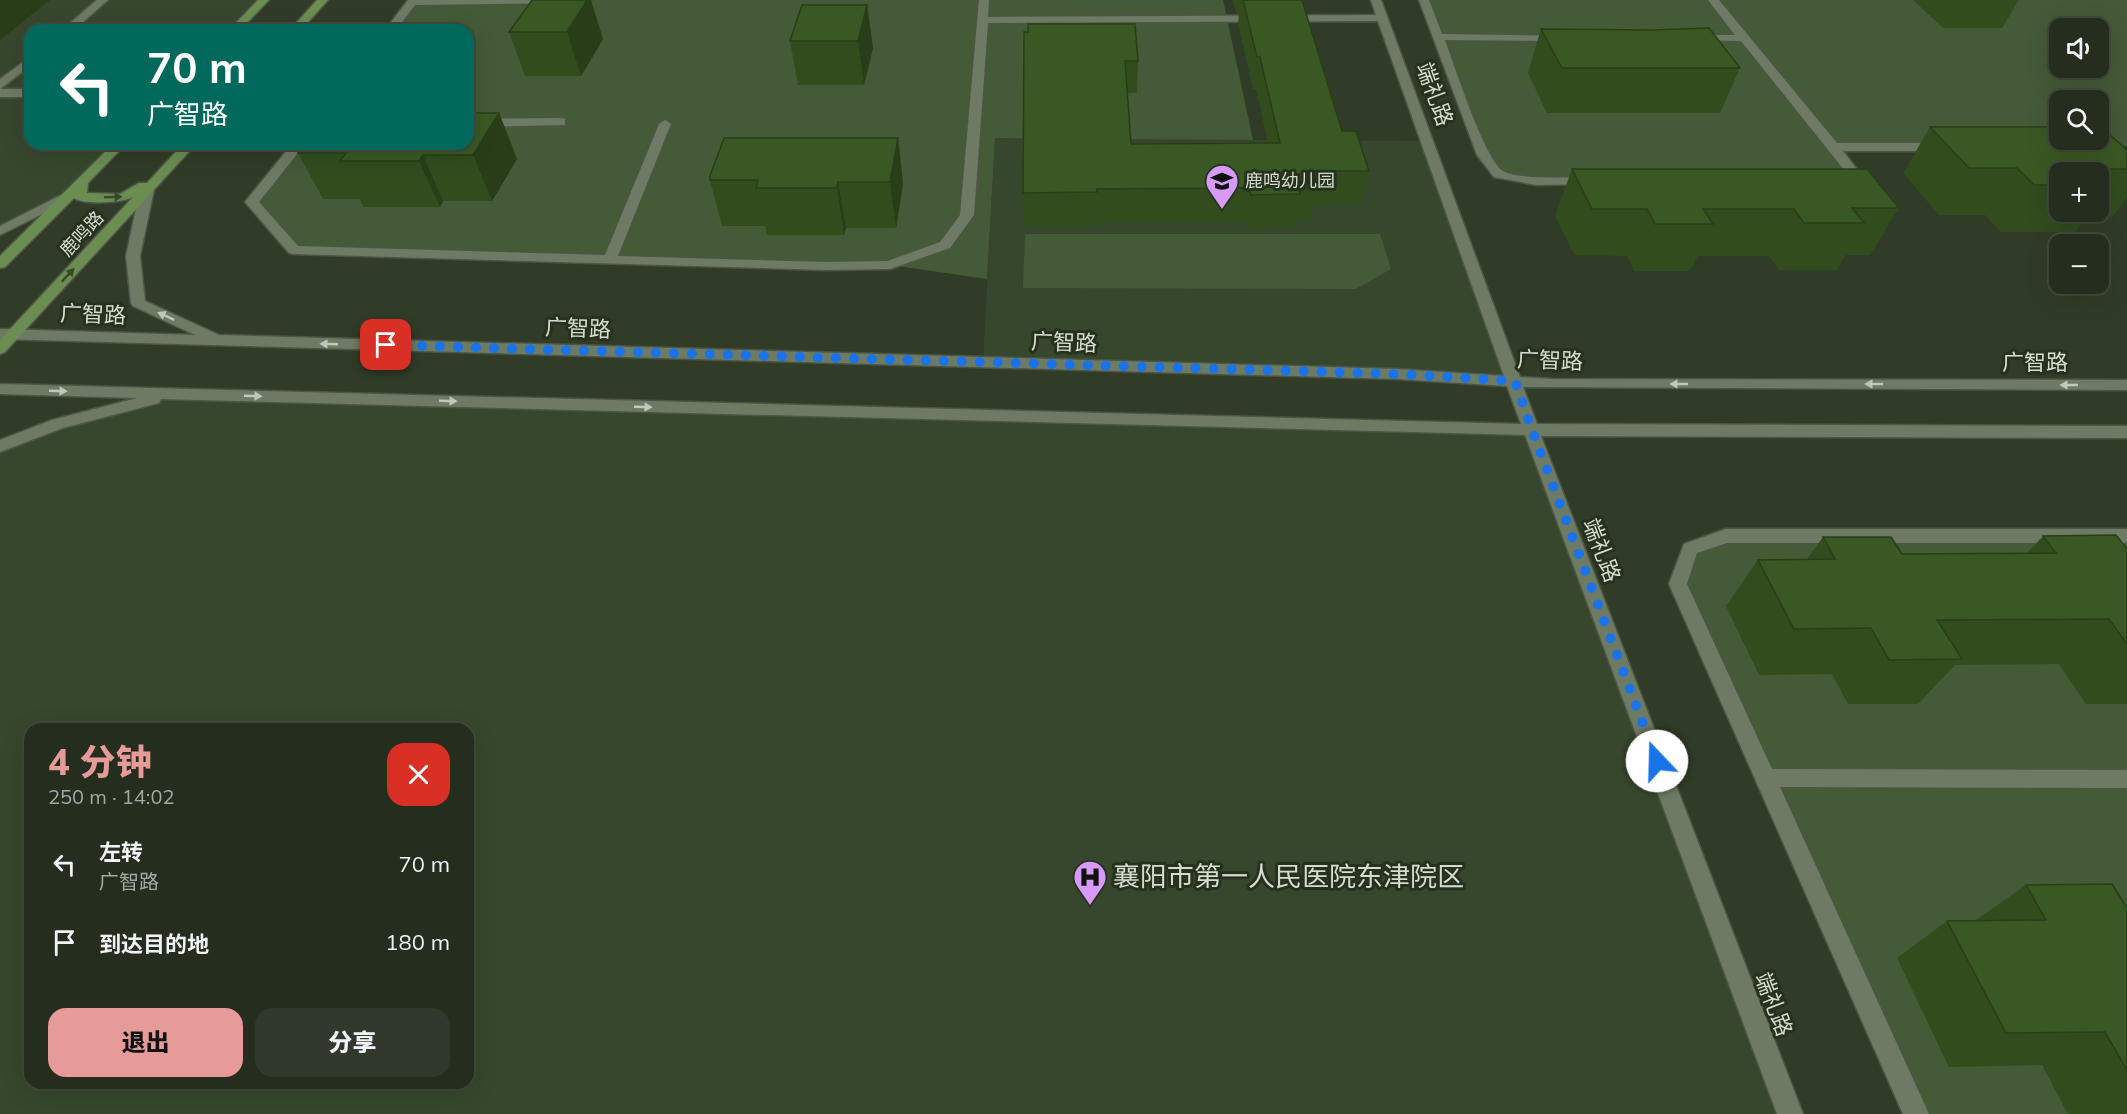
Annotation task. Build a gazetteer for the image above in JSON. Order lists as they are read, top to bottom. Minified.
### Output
{"streets":{"main road":["鹿鸣路"],"street":["端礼路","广智路"]},"crossings":[["端礼路","广智路"],["鹿鸣路","广智路"]],"places":{"school or university":["鹿鸣幼儿园"],"hospital":["襄阳市第一人民医院东津院区"]},"page":{"map_buttons":["+","−"],"turn":["70 m","广智路"],"heading":["4 分钟","250 m · 14:02"],"list":[{"name":"左转","note":"广智路","value":"70 m"},{"name":"到达目的地","value":"180 m"}],"buttons":["退出","分享"]}}
